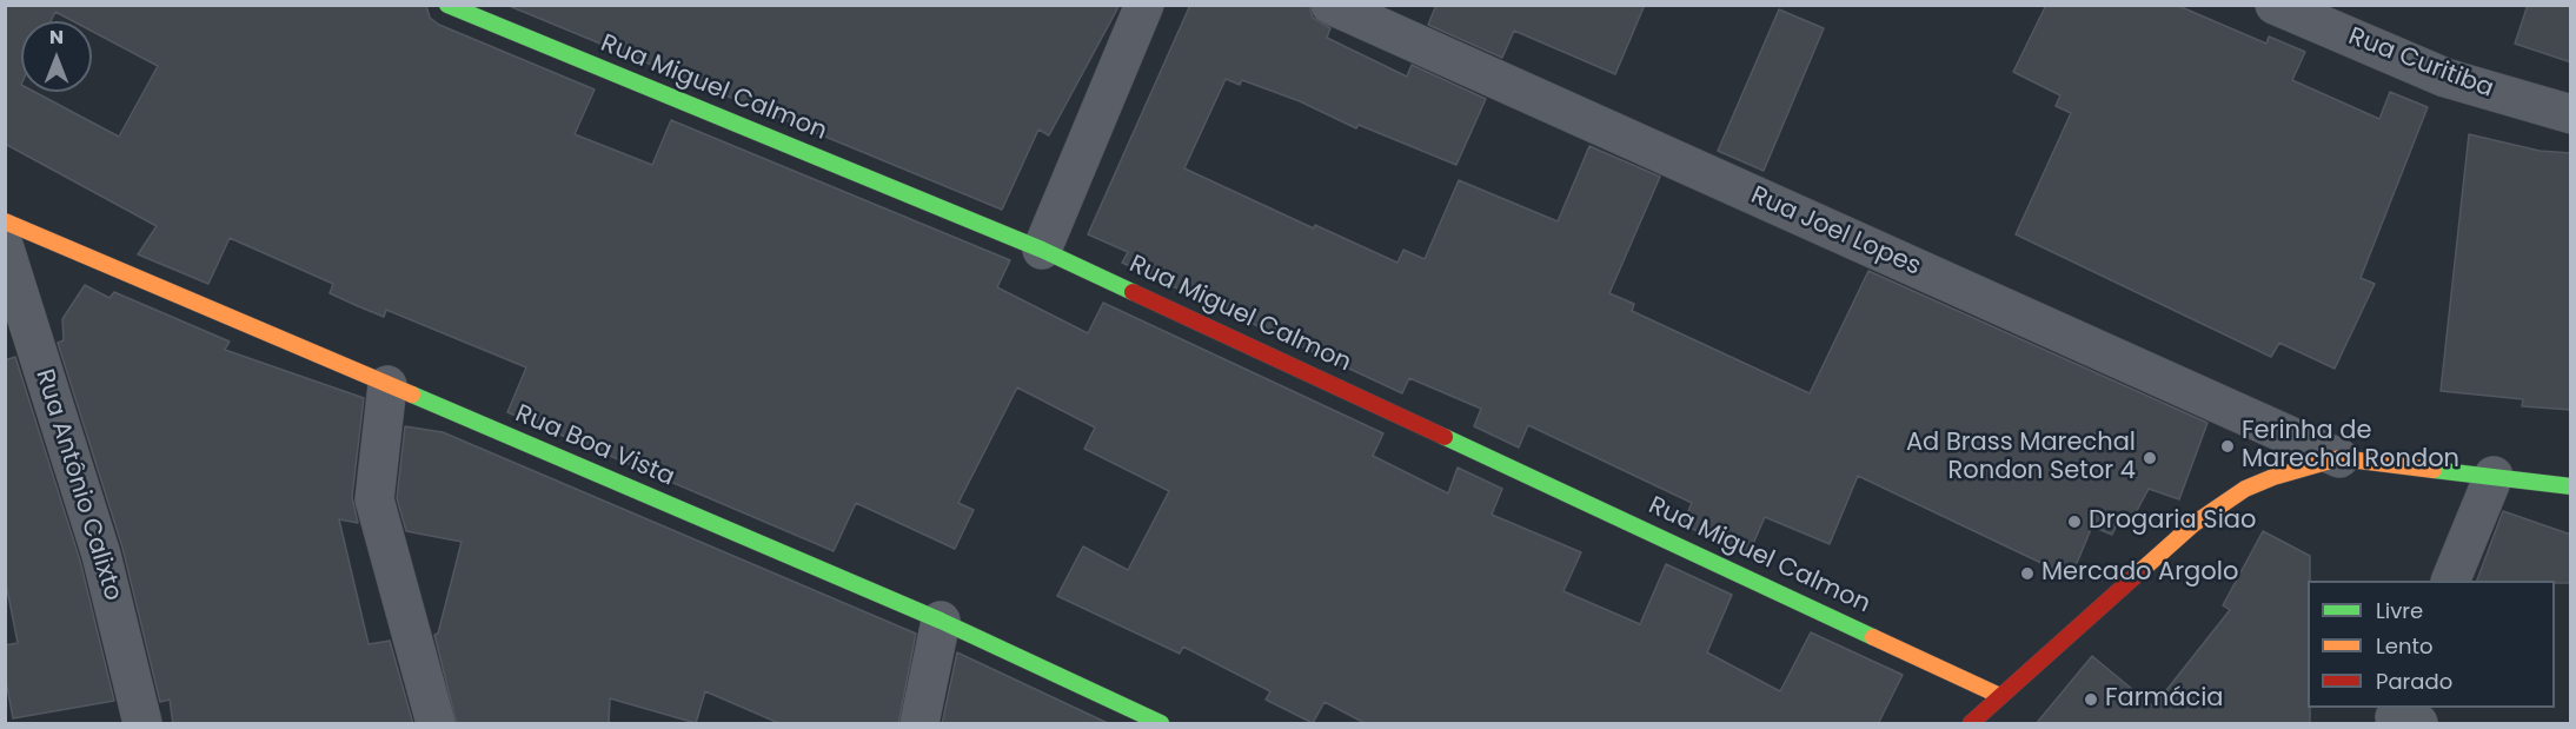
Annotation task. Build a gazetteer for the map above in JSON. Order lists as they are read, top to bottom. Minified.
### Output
{"streets":{"street":["Rua Curitiba","Rua Miguel Calmon","Rua Joel Lopes","Rua Boa Vista","Rua Antônio Calixto"]},"places":["Ferinha de Marechal Rondon","Ad Brass Marechal Rondon Setor 4","Drogaria Siao","Mercado Argolo","Farmácia"],"legend":["Livre","Lento","Parado"],"north":"top"}
